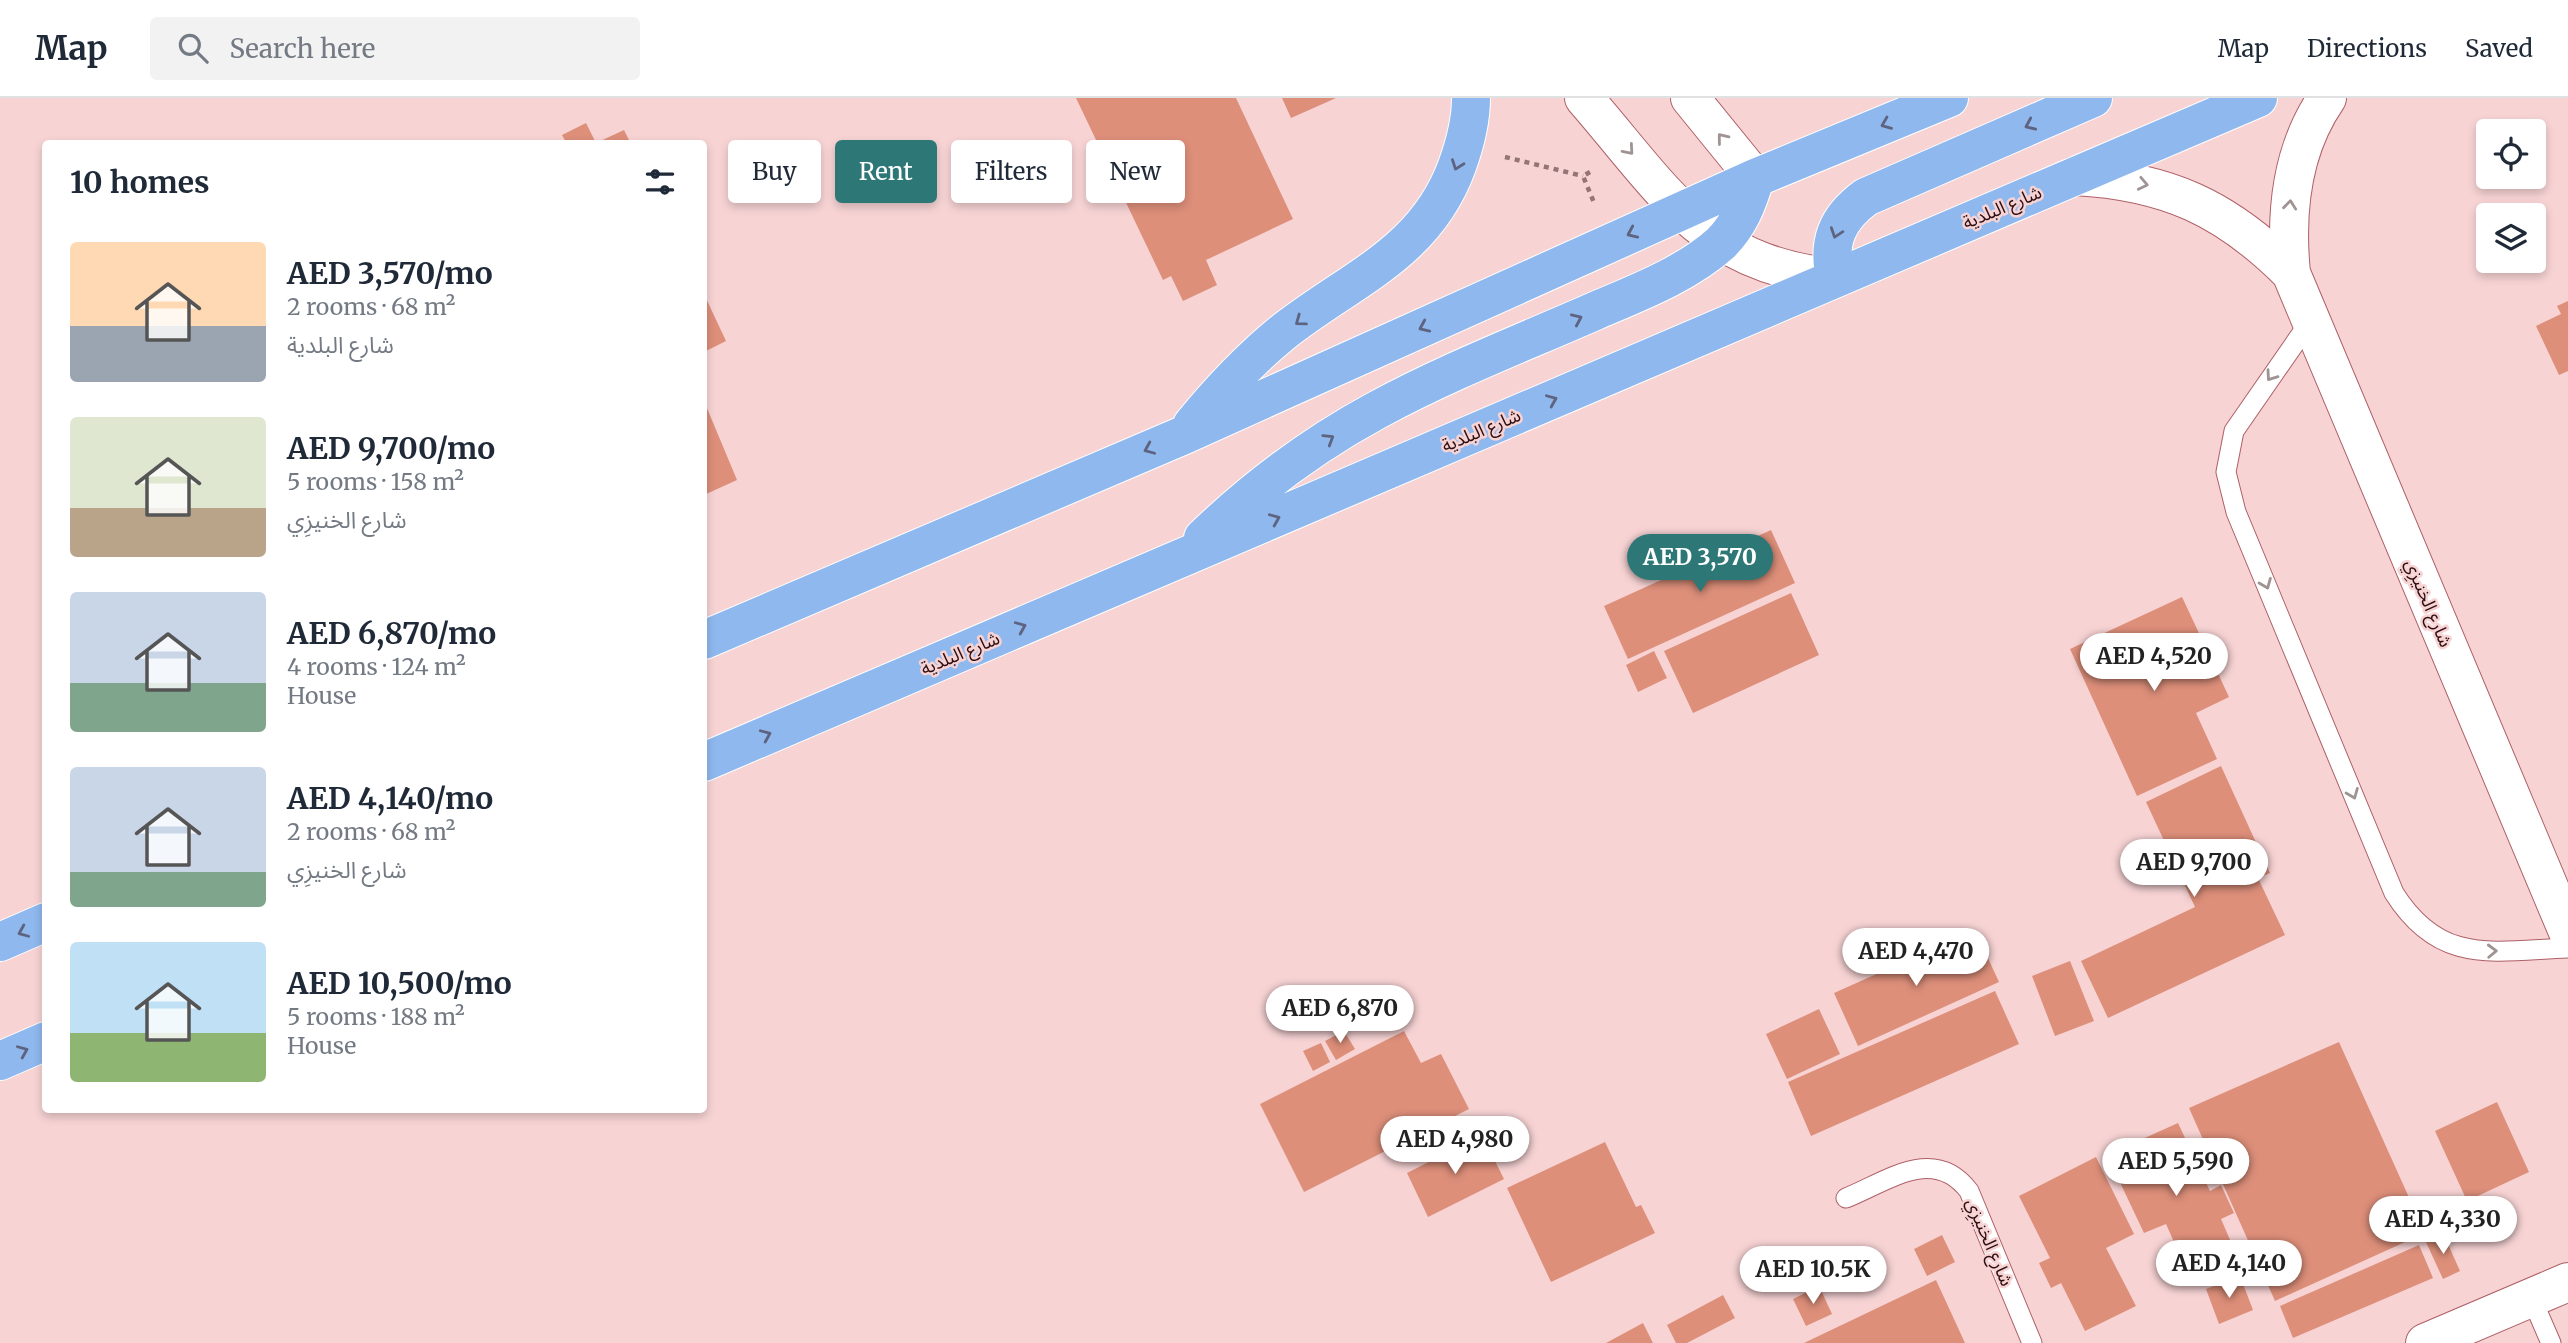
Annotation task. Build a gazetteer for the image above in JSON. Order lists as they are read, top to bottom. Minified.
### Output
{"streets":{"main road":["شارع البلدية"],"street":["شارع الخنيزِي"]},"crossings":[["شارع البلدية","شارع الخنيزِي"]],"page":{"header":"Map","search":"Search here","nav":["Map","Directions","Saved"],"chip":["Buy","Rent","Filters","New"],"heading":"10 homes","list":[{"name":"AED 3,570/mo","note":"2 rooms · 68 m² · شارع البلدية"},{"name":"AED 9,700/mo","note":"5 rooms · 158 m² · شارع الخنيزِي"},{"name":"AED 6,870/mo","note":"4 rooms · 124 m² · House"},{"name":"AED 4,140/mo","note":"2 rooms · 68 m² · شارع الخنيزِي"},{"name":"AED 10,500/mo","note":"5 rooms · 188 m² · House"}],"price":["AED 3,570","AED 4,520","AED 9,700","AED 4,470","AED 6,870","AED 4,980","AED 5,590","AED 4,330","AED 4,140","AED 10.5K"]}}
